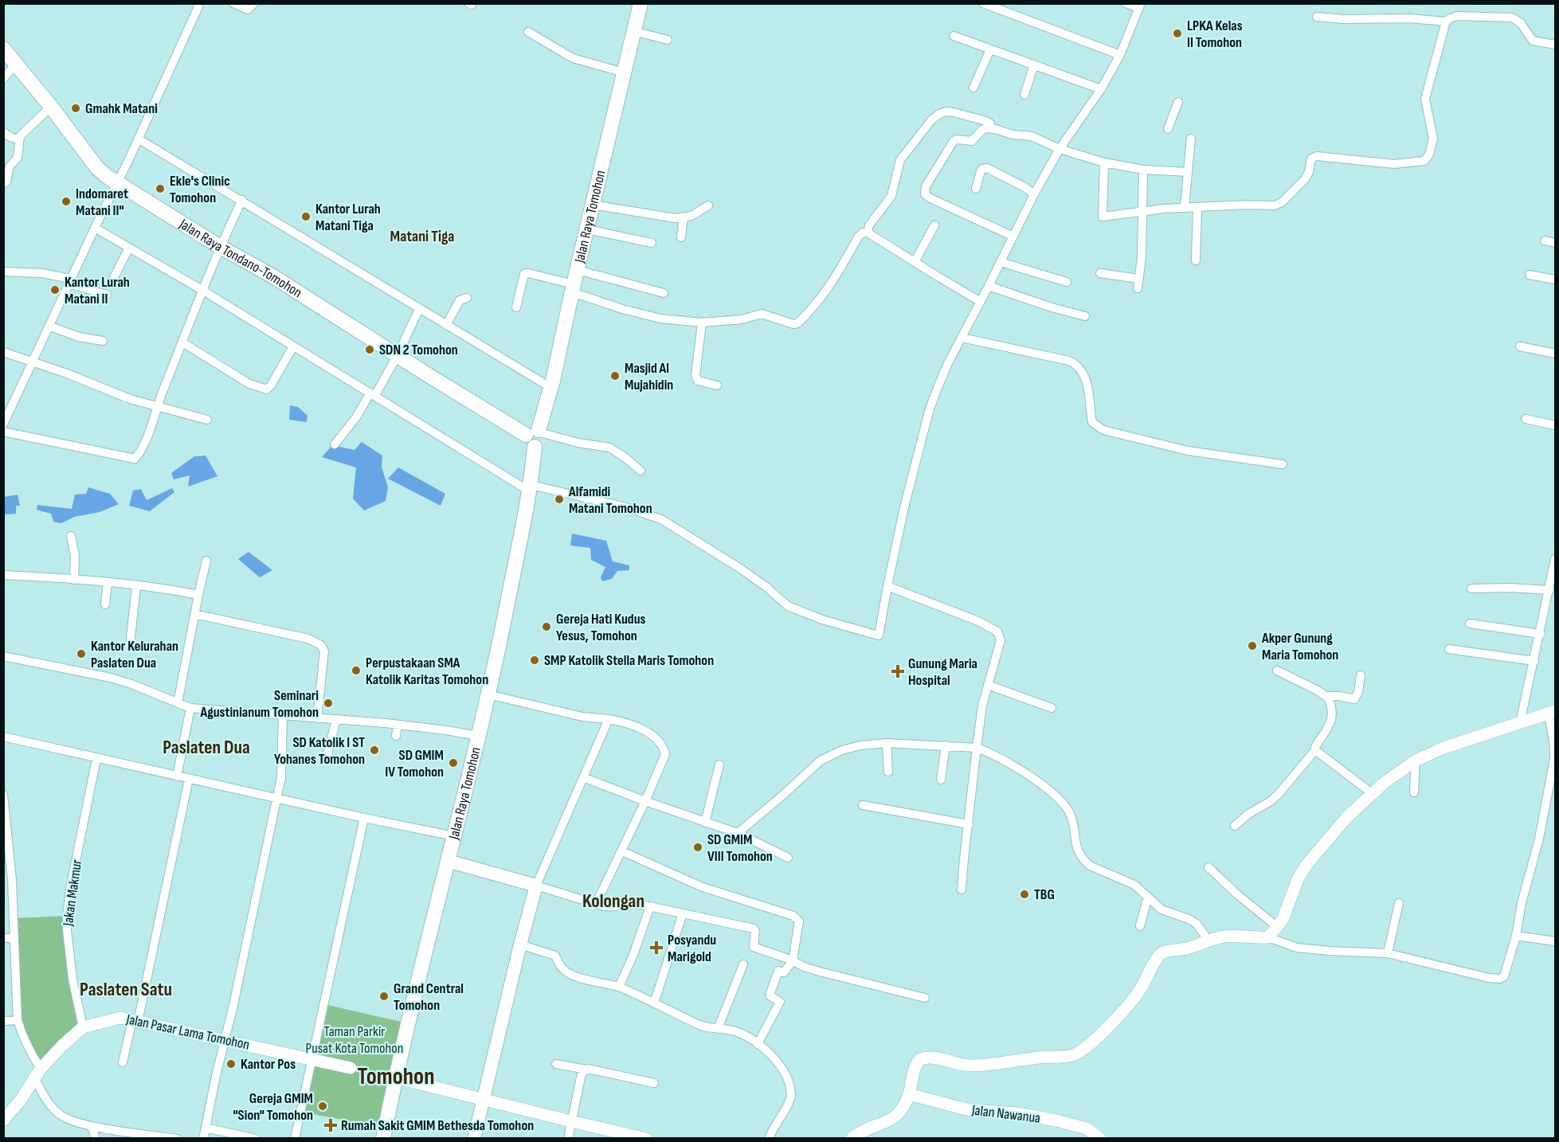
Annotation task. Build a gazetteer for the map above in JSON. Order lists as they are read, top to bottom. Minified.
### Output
{"streets":{"highway":["Jalan Raya Tomohon","Jalan Raya Tondano-Tomohon"],"main road":["Jalan Pasar Lama Tomohon","Jalan Nawanua"],"street":["Jakan Makmur"]},"crossings":[["Jalan Raya Tomohon","Jalan Raya Tondano-Tomohon"],["Jakan Makmur","Jalan Pasar Lama Tomohon"]],"districts":["Matani Tiga","Paslaten Dua","Kolongan","Paslaten Satu","Tomohon"],"parks":["Taman Parkir Pusat Kota Tomohon"],"places":{"other":["LPKA Kelas II Tomohon","Gmahk Matani","Ekle's Clinic Tomohon","Indomaret Matani II\"","Kantor Lurah Matani Tiga","Kantor Lurah Matani II","SDN 2 Tomohon","Masjid Al Mujahidin","Alfamidi Matani Tomohon","Gereja Hati Kudus Yesus, Tomohon","Akper Gunung Maria Tomohon","Kantor Kelurahan Paslaten Dua","SMP Katolik Stella Maris Tomohon","Perpustakaan SMA Katolik Karitas Tomohon","Seminari Agustinianum Tomohon","SD Katolik I ST Yohanes Tomohon","SD GMIM IV Tomohon","SD GMIM VIII Tomohon","TBG","Grand Central Tomohon","Kantor Pos","Gereja GMIM \"Sion\" Tomohon"],"health":["Gunung Maria Hospital","Posyandu Marigold","Rumah Sakit GMIM Bethesda Tomohon"]}}
